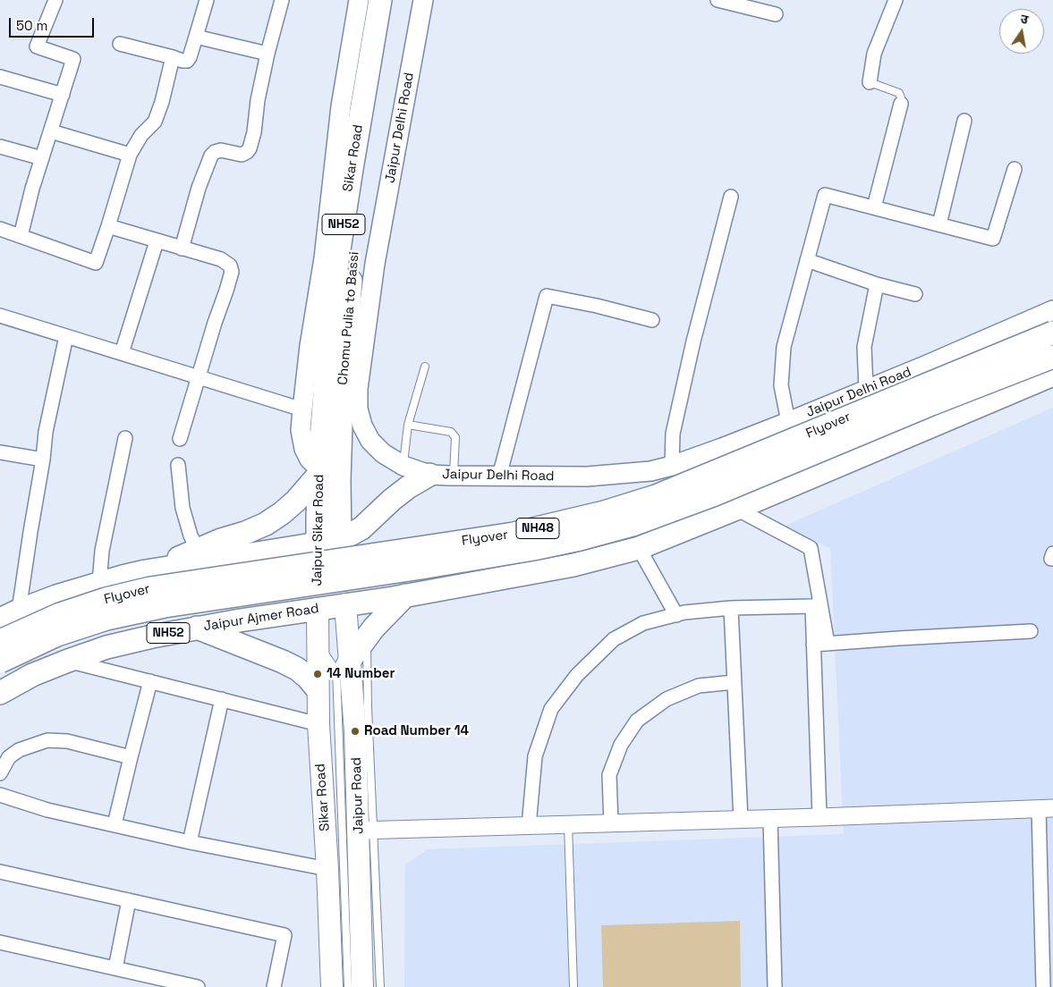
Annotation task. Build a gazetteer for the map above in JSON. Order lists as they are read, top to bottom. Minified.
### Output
{"streets":{"highway":["Sikar Road","NH52","Chomu Pulia to Bassi","Flyover","NH48","Jaipur Sikar Road","Jaipur Ajmer Road"],"main road":["Jaipur Delhi Road","Jaipur Road"]},"crossings":[["Sikar Road","Jaipur Sikar Road"],["Sikar Road","Jaipur Ajmer Road"],["NH52","Chomu Pulia to Bassi"],["NH52","Jaipur Ajmer Road"],["NH52","Jaipur Road"],["Jaipur Sikar Road","Jaipur Ajmer Road"],["Jaipur Ajmer Road","Jaipur Road"]],"places":["14 Number","Road Number 14"],"scale_bar":"50 m","north":"top"}
